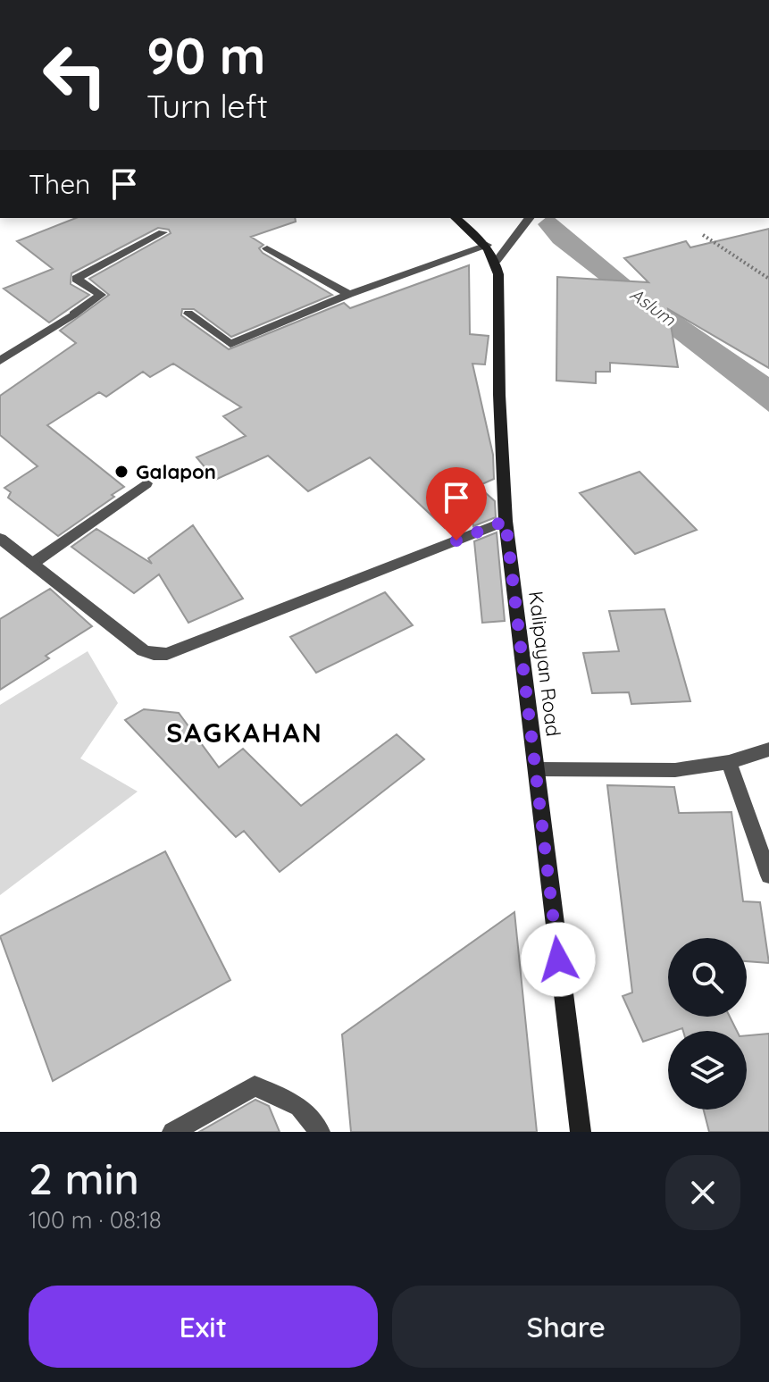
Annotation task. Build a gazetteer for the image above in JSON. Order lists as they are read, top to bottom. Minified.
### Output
{"streets":{"street":["Kalipayan Road"]},"districts":["SAGKAHAN"],"water":["Aslum"],"places":["Galapon"],"page":{"turn":["90 m","Turn left"],"then":"Then","heading":["2 min","100 m · 08:18"],"buttons":["Exit","Share"]}}
